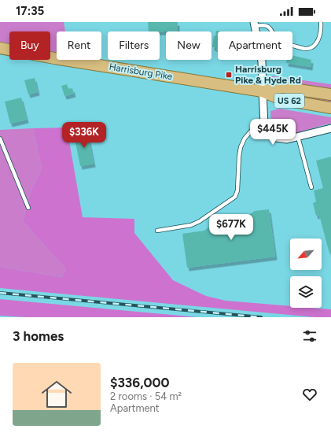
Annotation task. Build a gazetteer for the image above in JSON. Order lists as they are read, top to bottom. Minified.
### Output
{"streets":{"main road":["Harrisburg Pike","US 62"]},"places":{"transit":["Harrisburg Pike & Hyde Rd"]},"north":"bottom left","page":{"status":"17:35","chip":["Buy","Rent","Filters","New","Apartment"],"price":["$445K","$336K","$677K"],"heading":"3 homes","list":[{"name":"$336,000","note":"2 rooms · 54 m² · Apartment"}]}}
